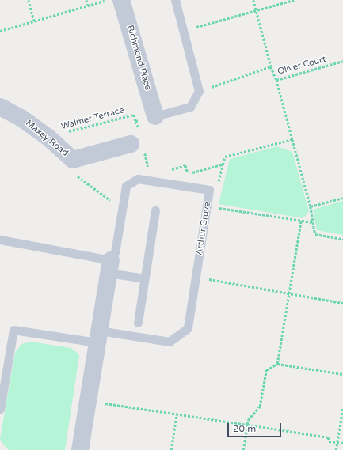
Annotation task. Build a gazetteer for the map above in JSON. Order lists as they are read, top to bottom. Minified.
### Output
{"streets":{"street":["Richmond Place","Maxey Road","Arthur Grove"],"path":["Oliver Court","Walmer Terrace"]},"crossings":[["Walmer Terrace","Maxey Road"]],"scale_bar":"20 m"}
